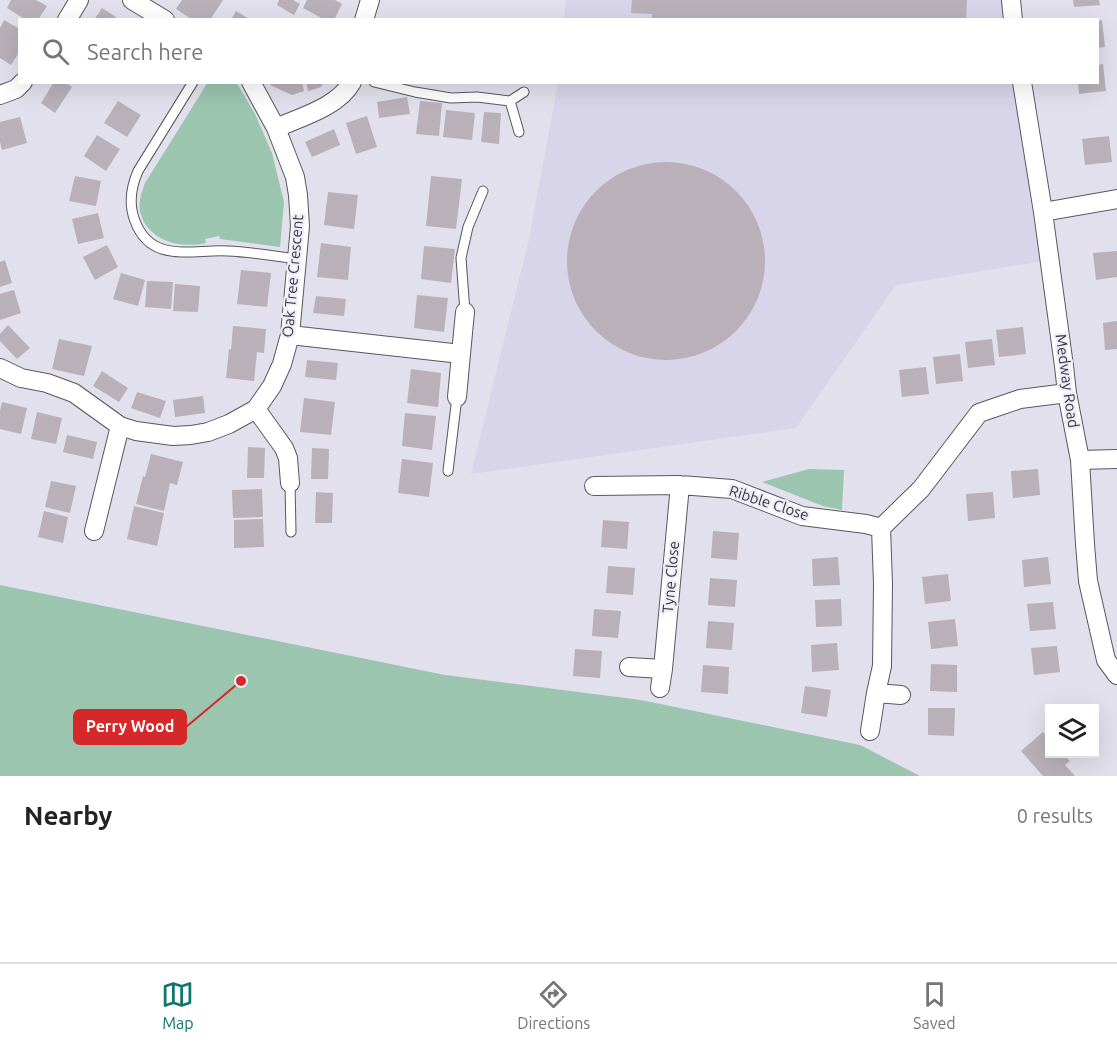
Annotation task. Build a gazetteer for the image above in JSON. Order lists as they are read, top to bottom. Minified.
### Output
{"streets":{"street":["Oak Tree Crescent","Medway Road","Ribble Close","Tyne Close"]},"crossings":[["Ribble Close","Tyne Close"]],"places":["Perry Wood"],"page":{"search":"Search here","heading":["Nearby","0 results"],"nav":["Map","Directions","Saved"]}}
